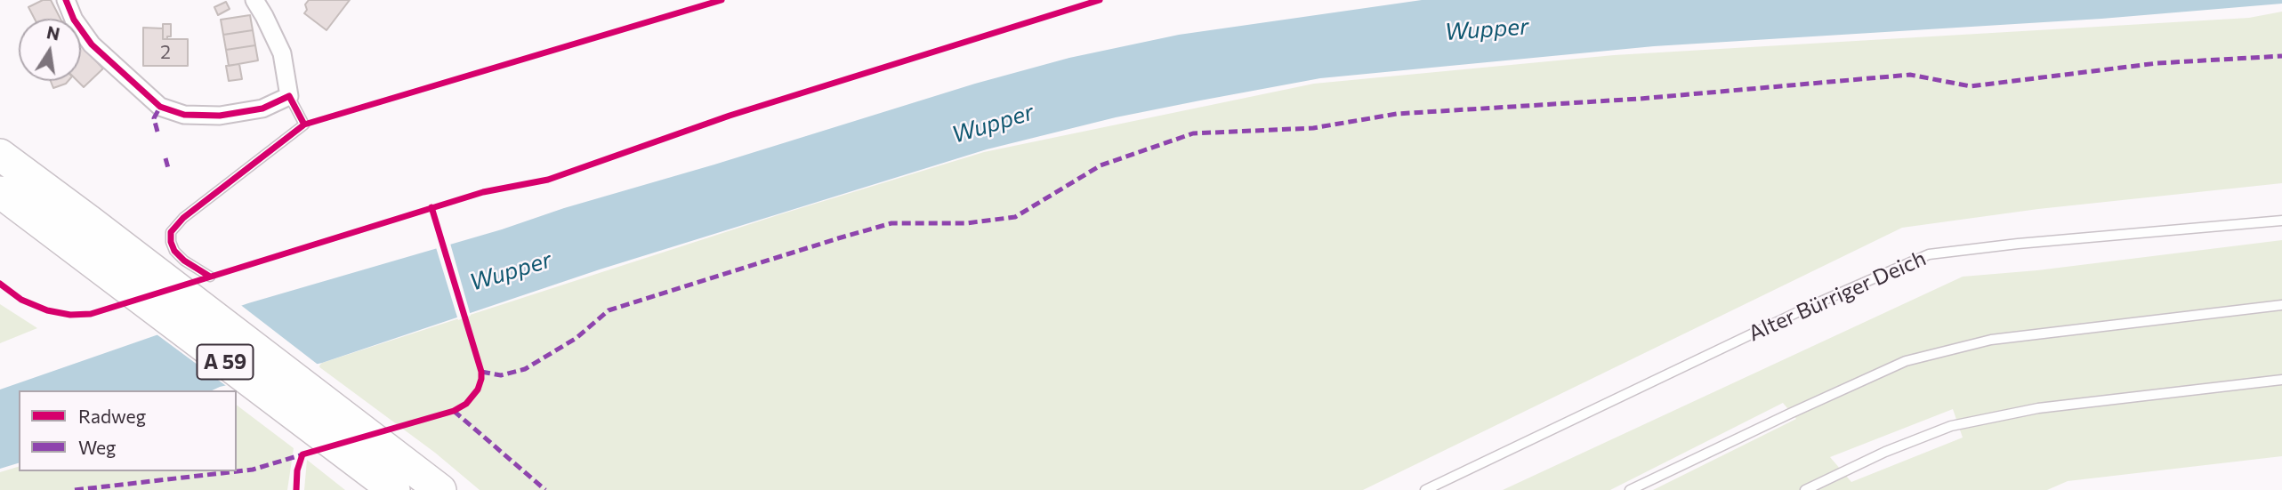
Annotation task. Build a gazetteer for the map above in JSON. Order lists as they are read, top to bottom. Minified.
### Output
{"streets":{"highway":["A 59"],"lane":["Alter Bürriger Deich"]},"water":["Wupper"],"house_numbers":["2"],"legend":["Radweg","Weg"],"north":"top"}
